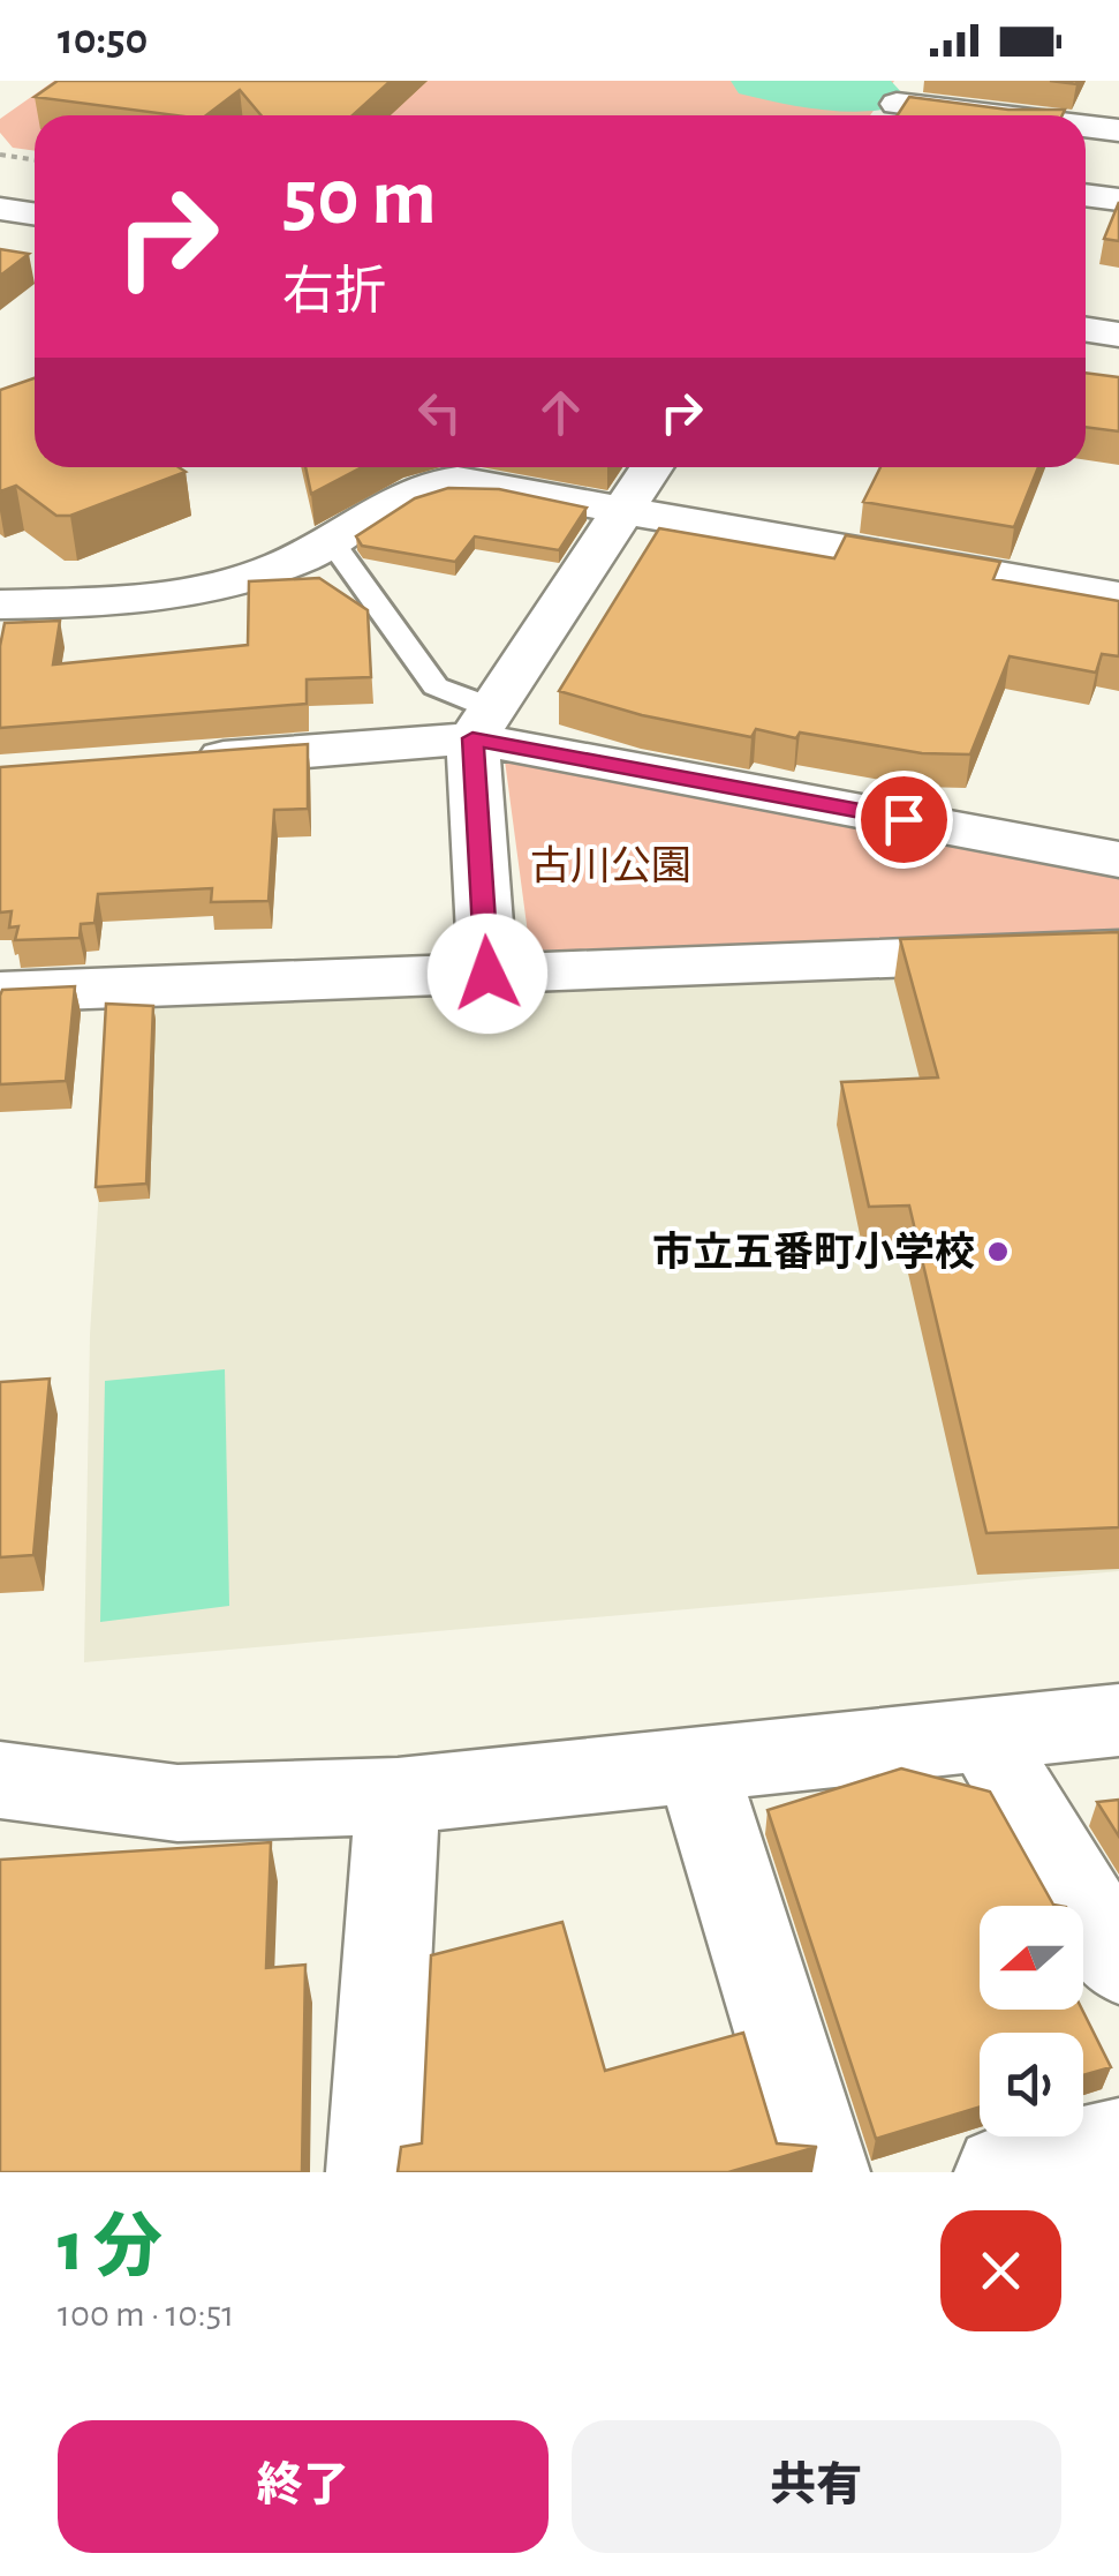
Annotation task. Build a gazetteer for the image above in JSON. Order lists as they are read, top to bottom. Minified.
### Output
{"parks":["古川公園"],"places":["市立五番町小学校"],"north":"left","page":{"status":"10:50","turn":["50 m","右折"],"heading":["1 分","100 m · 10:51"],"buttons":["終了","共有"]}}
